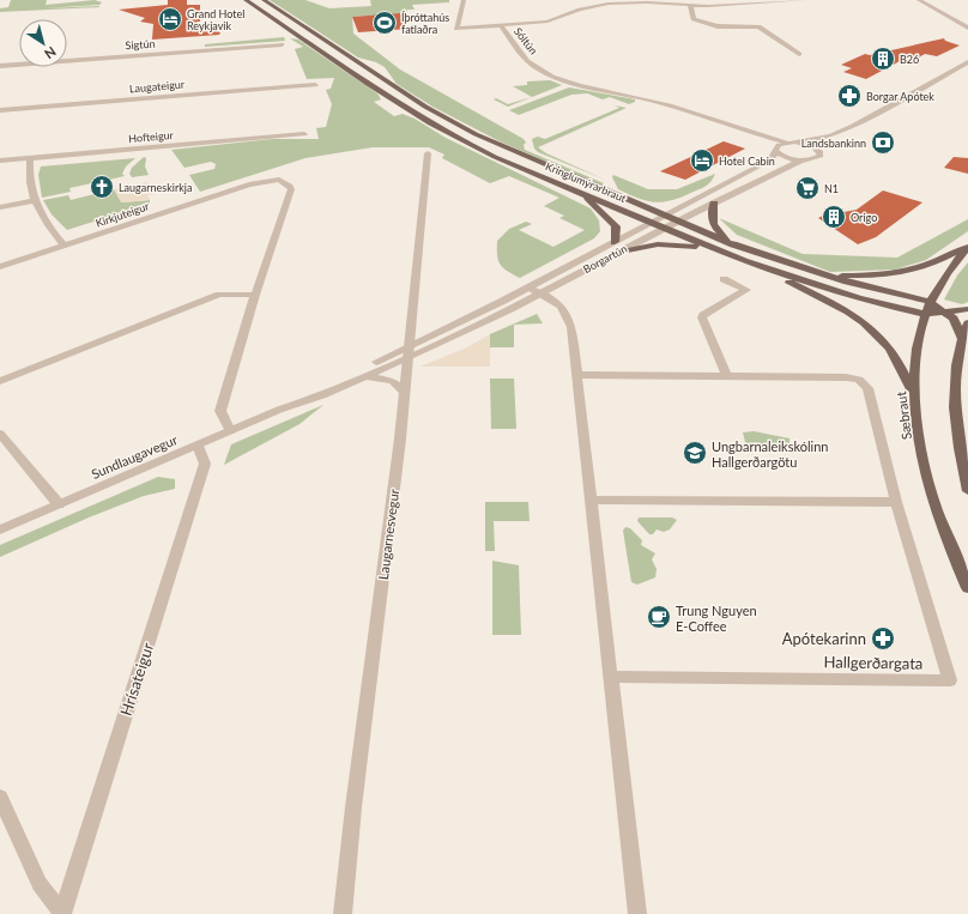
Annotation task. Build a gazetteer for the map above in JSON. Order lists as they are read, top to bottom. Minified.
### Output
{"streets":{"main road":["Kringlumýrarbraut","Sæbraut"],"street":["Sóltún","Sigtún","Laugateigur","Hofteigur","Kirkjuteigur","Borgartún","Sundlaugavegur","Laugarnesvegur","Hallgerðargata","Hrísateigur"]},"crossings":[["Sóltún","Borgartún"],["Kringlumýrarbraut","Borgartún"],["Kringlumýrarbraut","Sæbraut"],["Borgartún","Sundlaugavegur"],["Borgartún","Laugarnesvegur"],["Sundlaugavegur","Laugarnesvegur"],["Sundlaugavegur","Hrísateigur"]],"places":{"hotel":["Grand Hotel Reykjavik","Hotel Cabin"],"sports":["Íþróttahús fatlaðra"],"building":["B26","Origo"],"pharmacy":["Borgar Apótek","Apótekarinn"],"bank":["Landsbankinn"],"church":["Laugarneskirkja"],"supermarket":["N1"],"school or university":["Ungbarnaleikskólinn Hallgerðargötu"],"cafe":["Trung Nguyen E-Coffee"]},"north":"bottom right"}
